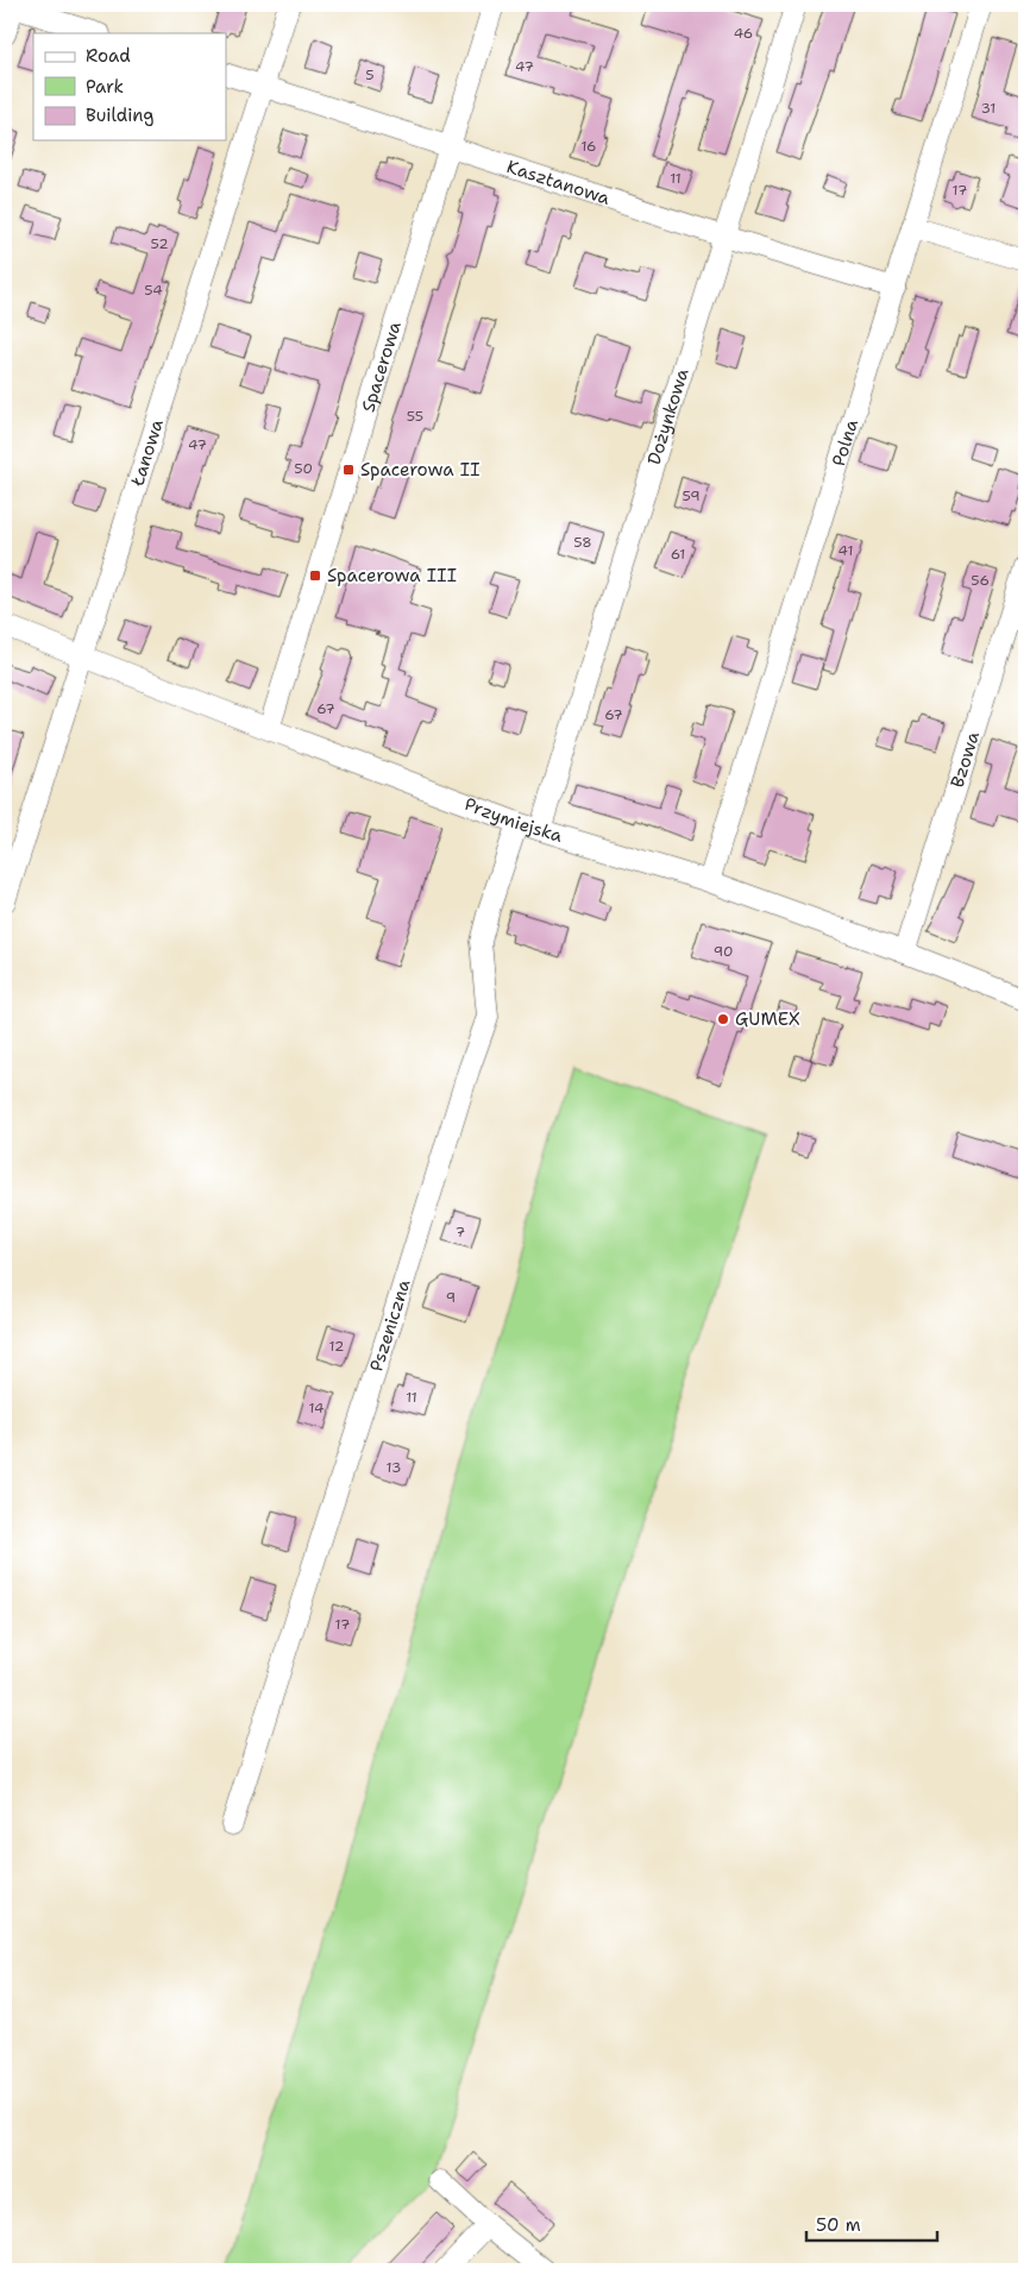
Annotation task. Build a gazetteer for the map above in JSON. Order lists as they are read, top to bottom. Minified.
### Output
{"streets":{"street":["Kasztanowa","Spacerowa","Dożynkowa","Polna","Łanowa","Bzowa","Przymiejska","Pszeniczna"]},"crossings":[["Kasztanowa","Spacerowa"],["Kasztanowa","Dożynkowa"],["Kasztanowa","Polna"],["Kasztanowa","Łanowa"],["Spacerowa","Przymiejska"],["Dożynkowa","Przymiejska"],["Polna","Przymiejska"],["Łanowa","Przymiejska"],["Bzowa","Przymiejska"],["Przymiejska","Pszeniczna"]],"places":{"transit":["Spacerowa II","Spacerowa III"],"other":["GUMEX"]},"house_numbers":["46","47","5","31","16","11","17","52","54","55","47","50","59","58","41","61","56","67","67","90","7","9","12","11","14","13","17"],"legend":["Road","Park","Building"],"scale_bar":"50 m"}
